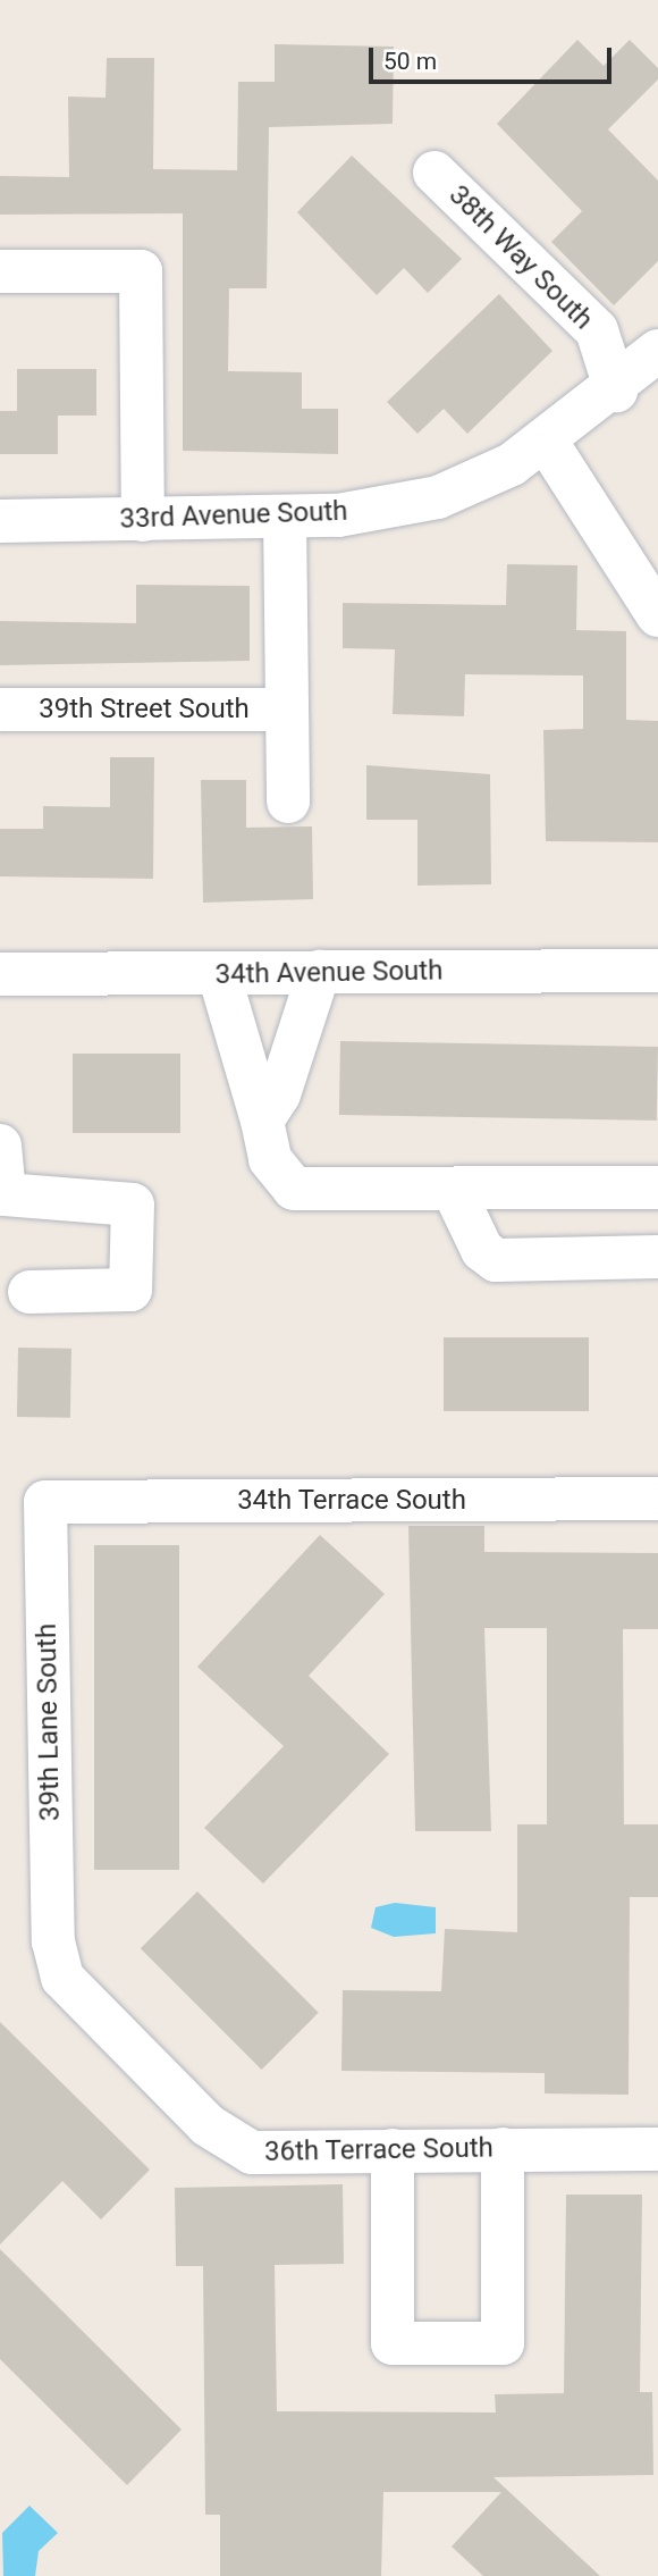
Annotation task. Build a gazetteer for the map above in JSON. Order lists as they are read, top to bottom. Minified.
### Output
{"streets":{"street":["38th Way South","33rd Avenue South","39th Street South","34th Avenue South","34th Terrace South","39th Lane South","36th Terrace South"]},"crossings":[["38th Way South","33rd Avenue South"],["33rd Avenue South","39th Street South"],["34th Terrace South","39th Lane South"],["39th Lane South","36th Terrace South"]],"scale_bar":"50 m"}
